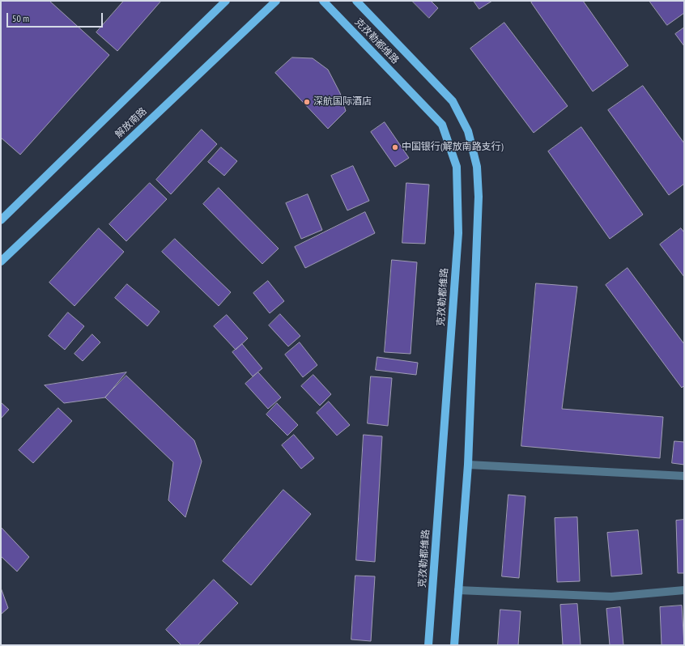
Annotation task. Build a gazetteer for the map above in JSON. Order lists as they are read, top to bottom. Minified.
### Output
{"streets":{"main road":["克孜勒都维路","解放南路"]},"places":["深航国际酒店","中国银行(解放南路支行)"],"scale_bar":"50 m"}
